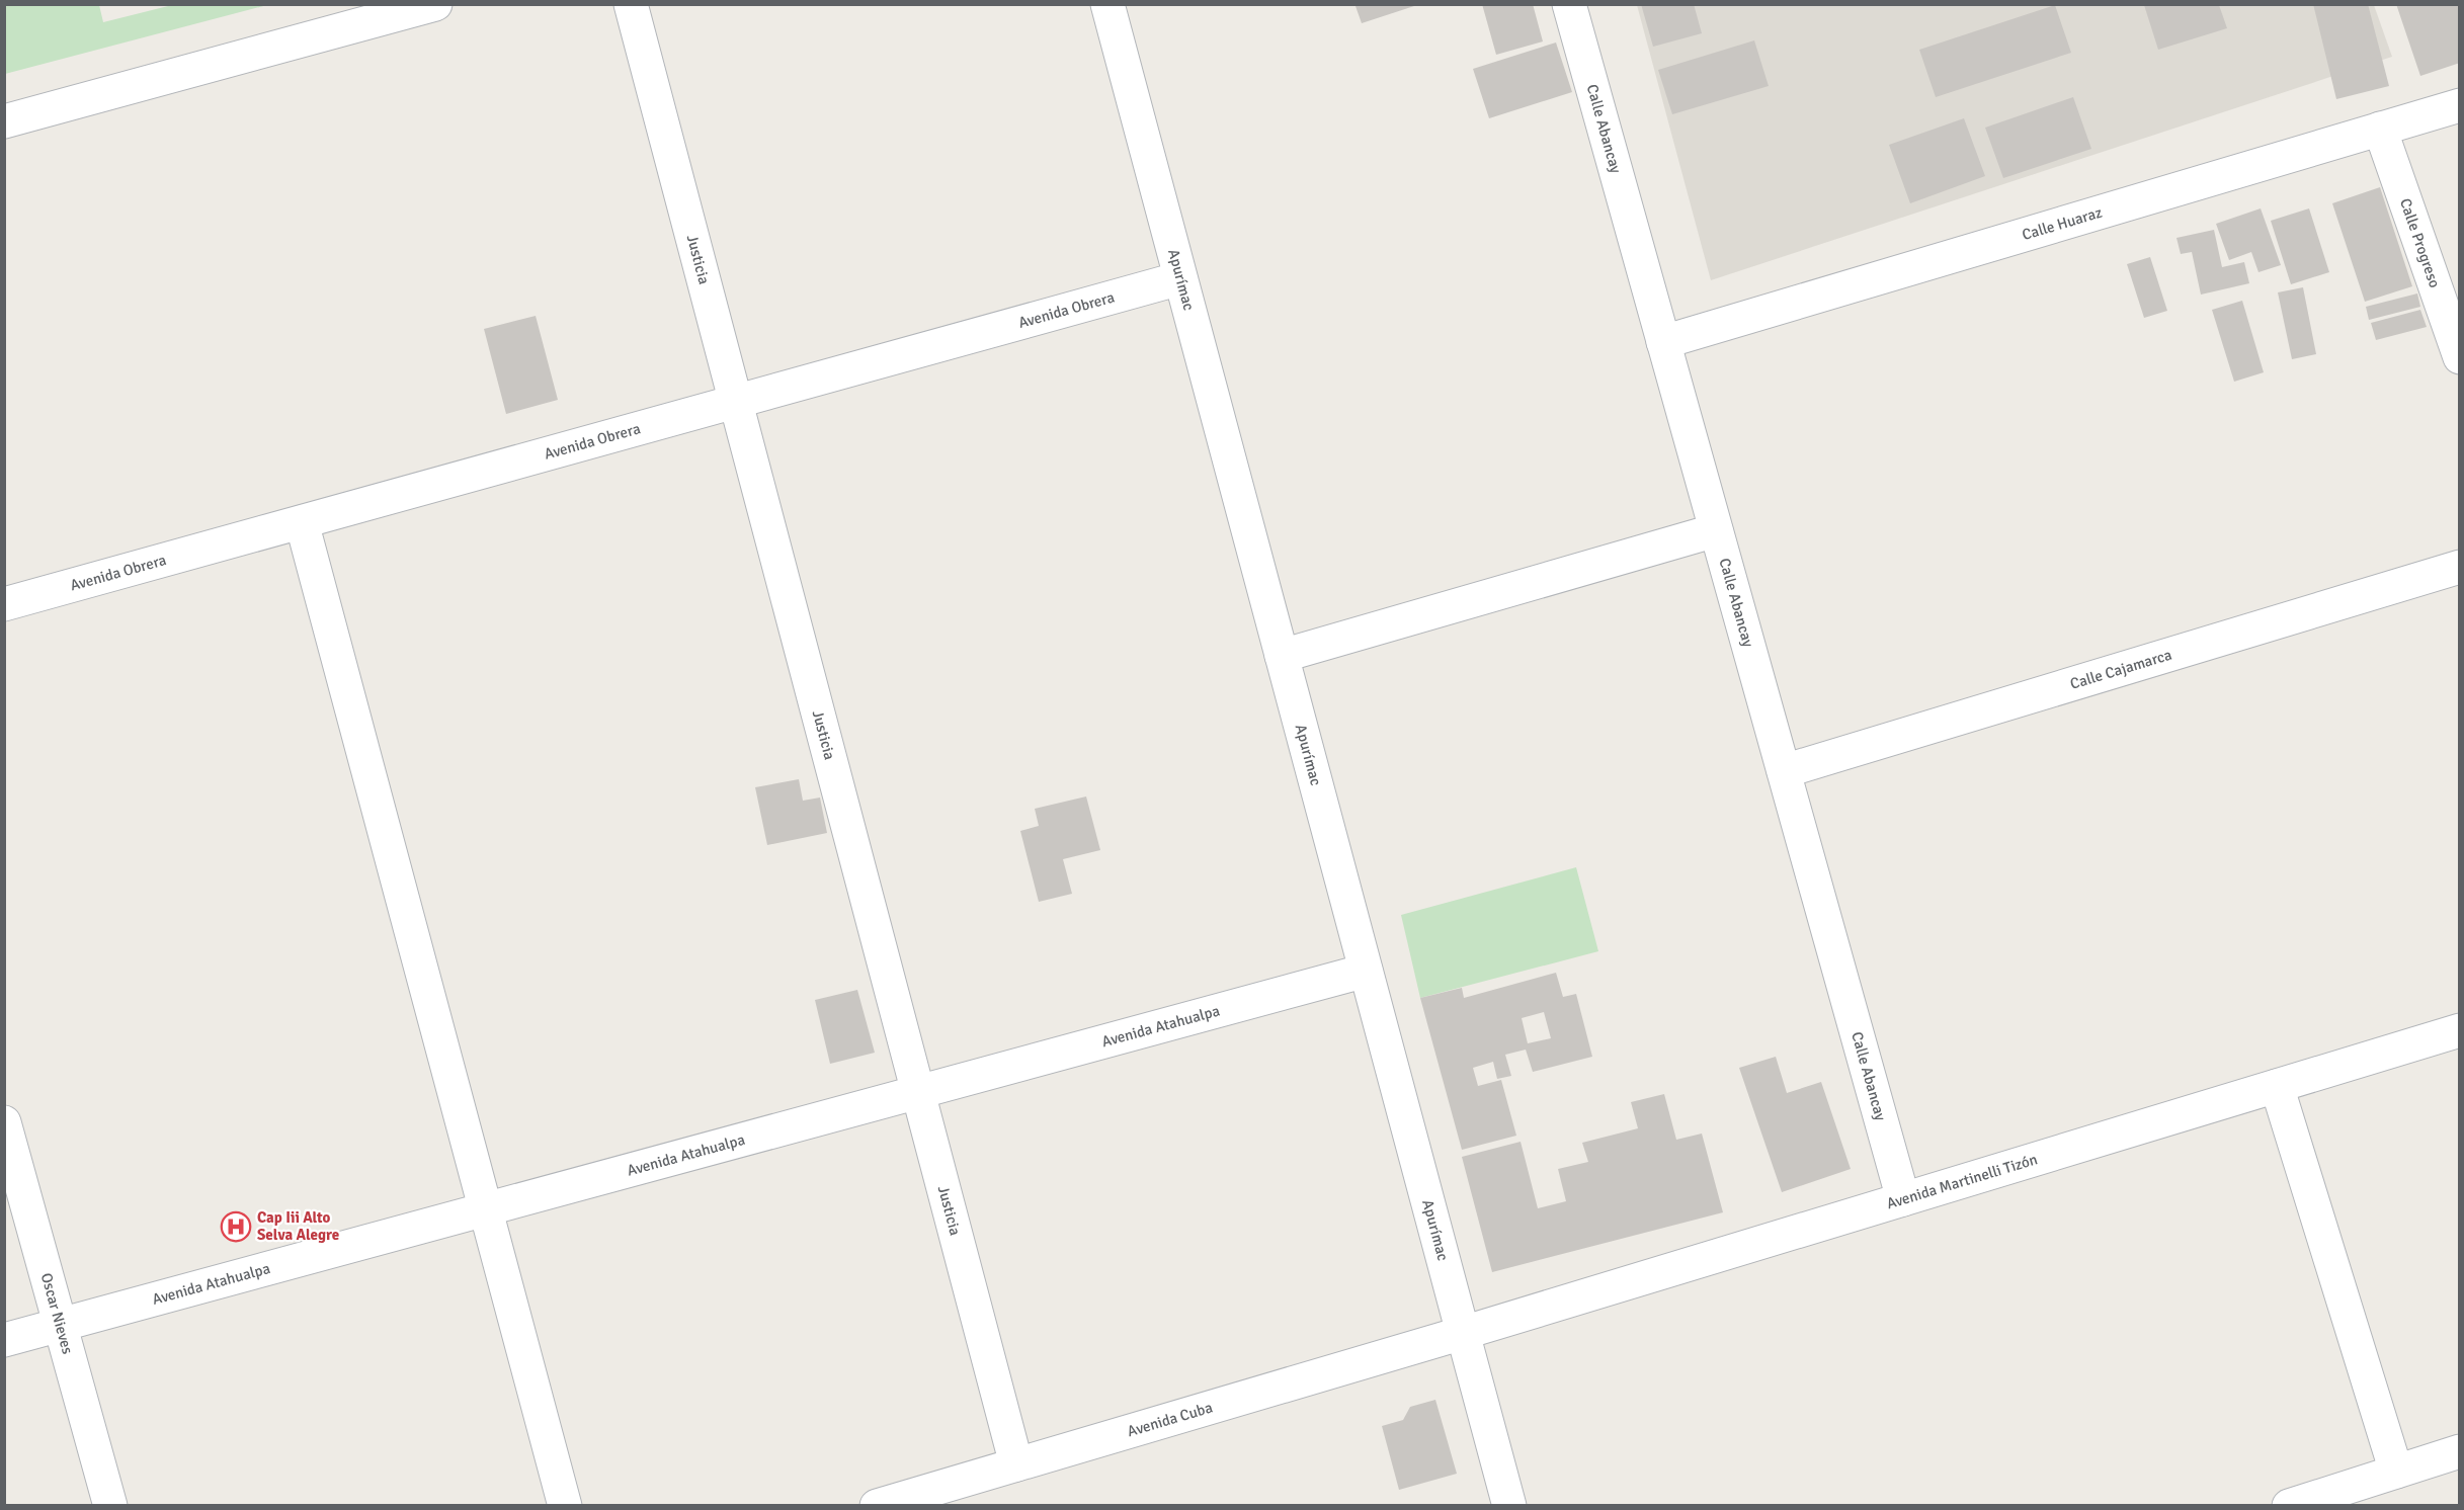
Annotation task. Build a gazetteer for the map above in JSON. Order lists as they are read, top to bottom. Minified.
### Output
{"streets":{"street":["Calle Abancay","Calle Huaraz","Calle Progreso","Justicia","Apurímac","Avenida Obrera","Calle Cajamarca","Avenida Atahualpa","Avenida Martinelli Tizón","Oscar Nieves","Avenida Cuba"]},"crossings":[["Calle Abancay","Calle Huaraz"],["Calle Abancay","Calle Cajamarca"],["Calle Abancay","Avenida Martinelli Tizón"],["Calle Huaraz","Calle Progreso"],["Justicia","Avenida Obrera"],["Justicia","Avenida Atahualpa"],["Justicia","Avenida Cuba"],["Apurímac","Avenida Obrera"],["Apurímac","Avenida Atahualpa"],["Apurímac","Avenida Martinelli Tizón"],["Apurímac","Avenida Cuba"],["Avenida Atahualpa","Oscar Nieves"],["Avenida Martinelli Tizón","Avenida Cuba"]],"places":{"hospital":["Cap Iii Alto Selva Alegre"]}}
